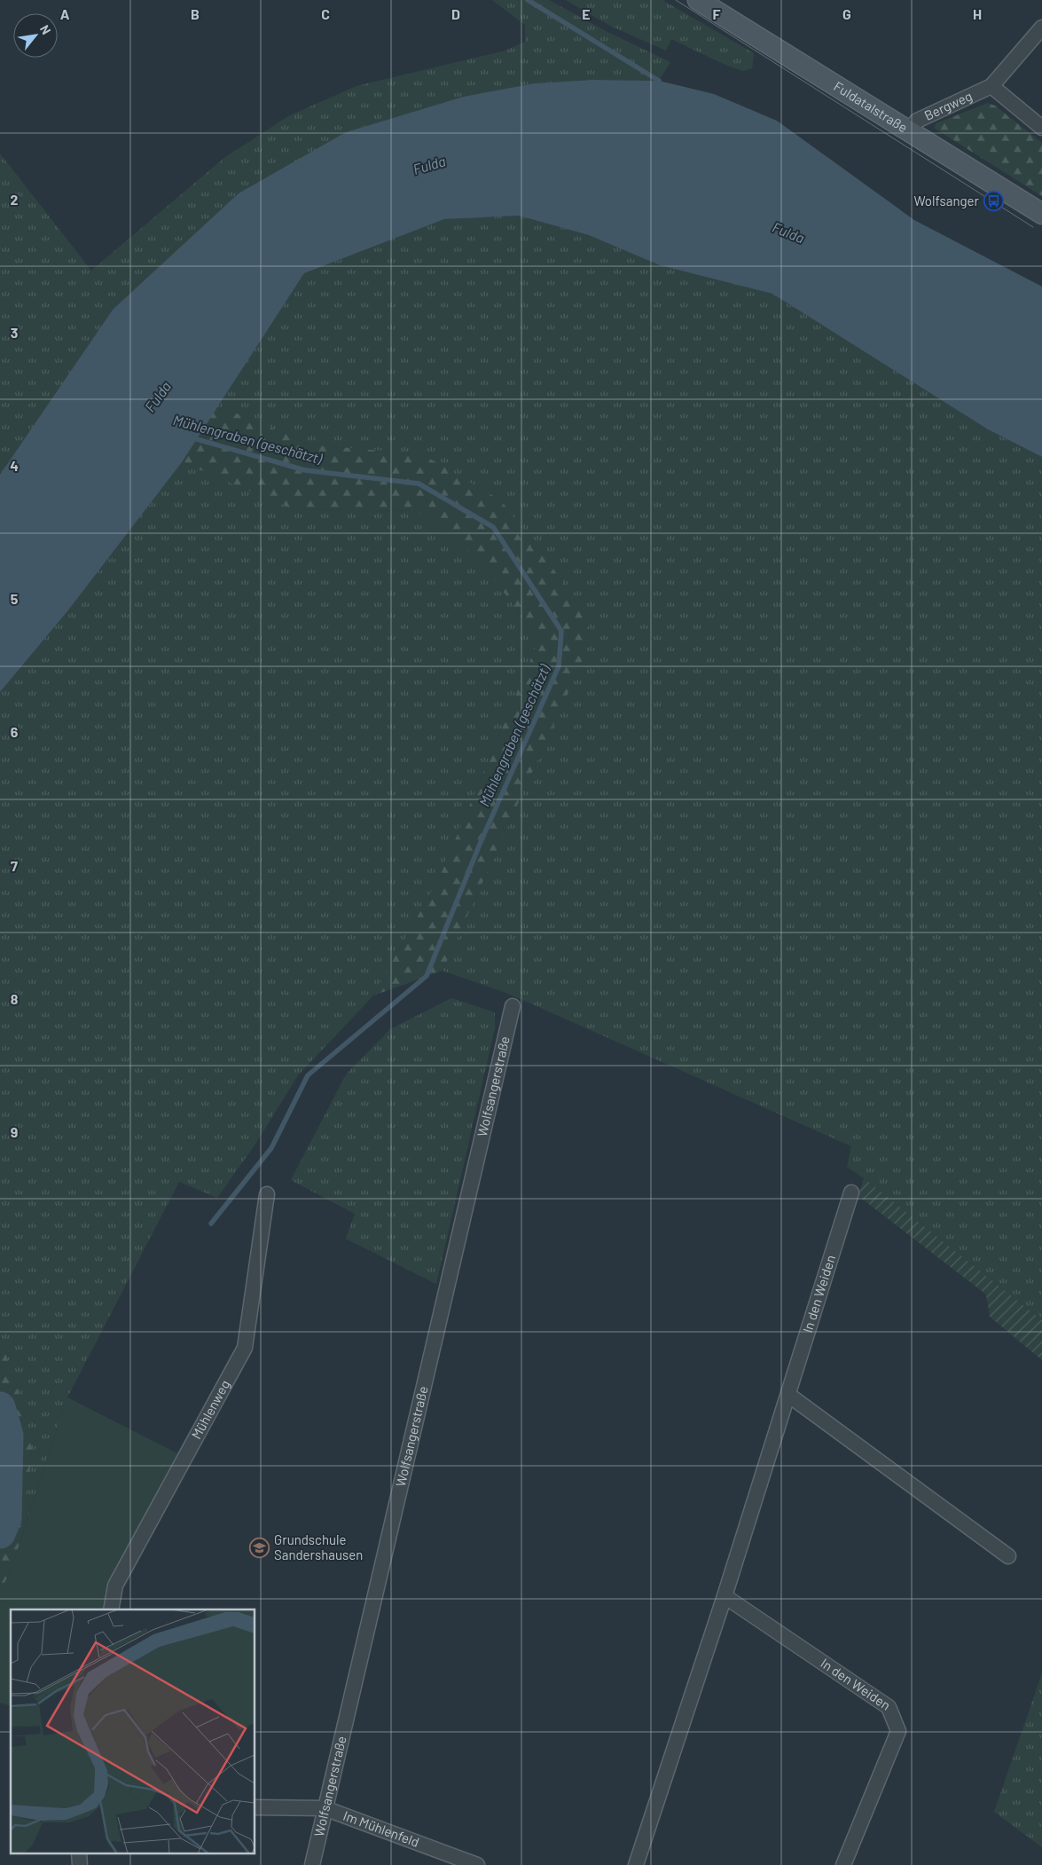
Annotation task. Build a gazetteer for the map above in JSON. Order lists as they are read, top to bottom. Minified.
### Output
{"streets":{"main road":["Fuldatalstraße"],"street":["Bergweg","Wolfsangerstraße","In den Weiden","Mühlenweg","Im Mühlenfeld"]},"crossings":[["Bergweg","Fuldatalstraße"],["Wolfsangerstraße","Im Mühlenfeld"]],"water":["Fulda","Mühlengraben (geschätzt)"],"places":{"bus stop":["Wolfsanger"],"school or university":["Grundschule Sandershausen"]},"north":"top right","grid":{"columns":["A","B","C","D","E","F","G","H"],"rows":["2","3","4","5","6","7","8","9"]}}
